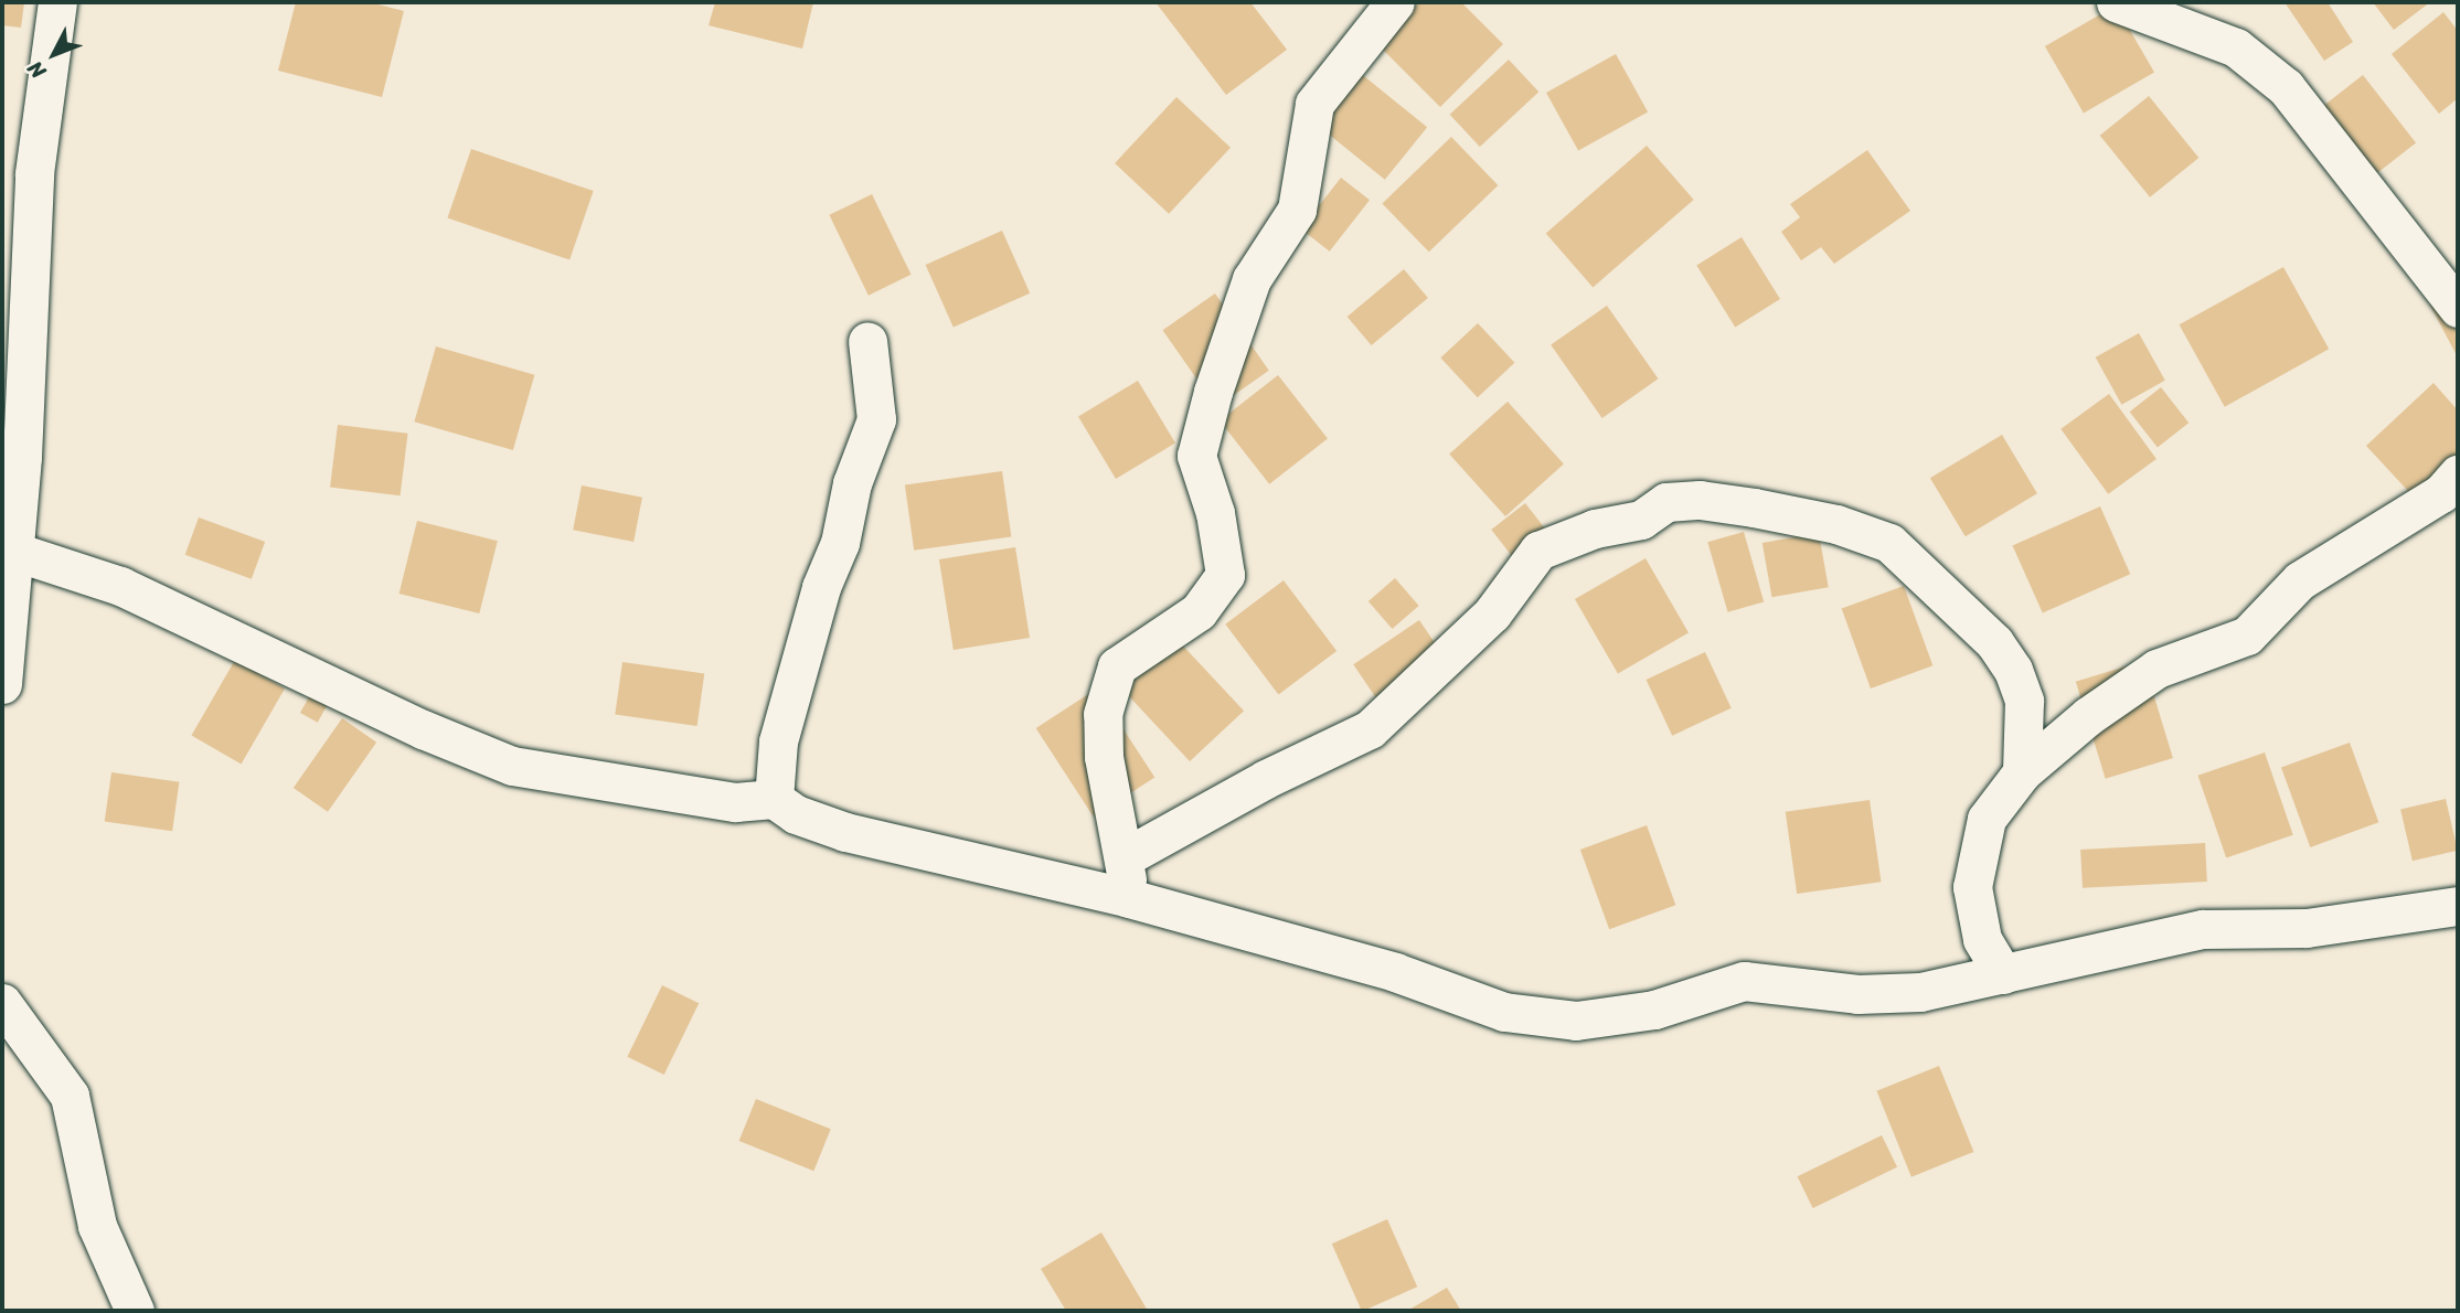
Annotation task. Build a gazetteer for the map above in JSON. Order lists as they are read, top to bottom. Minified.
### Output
{"north":"bottom left"}
